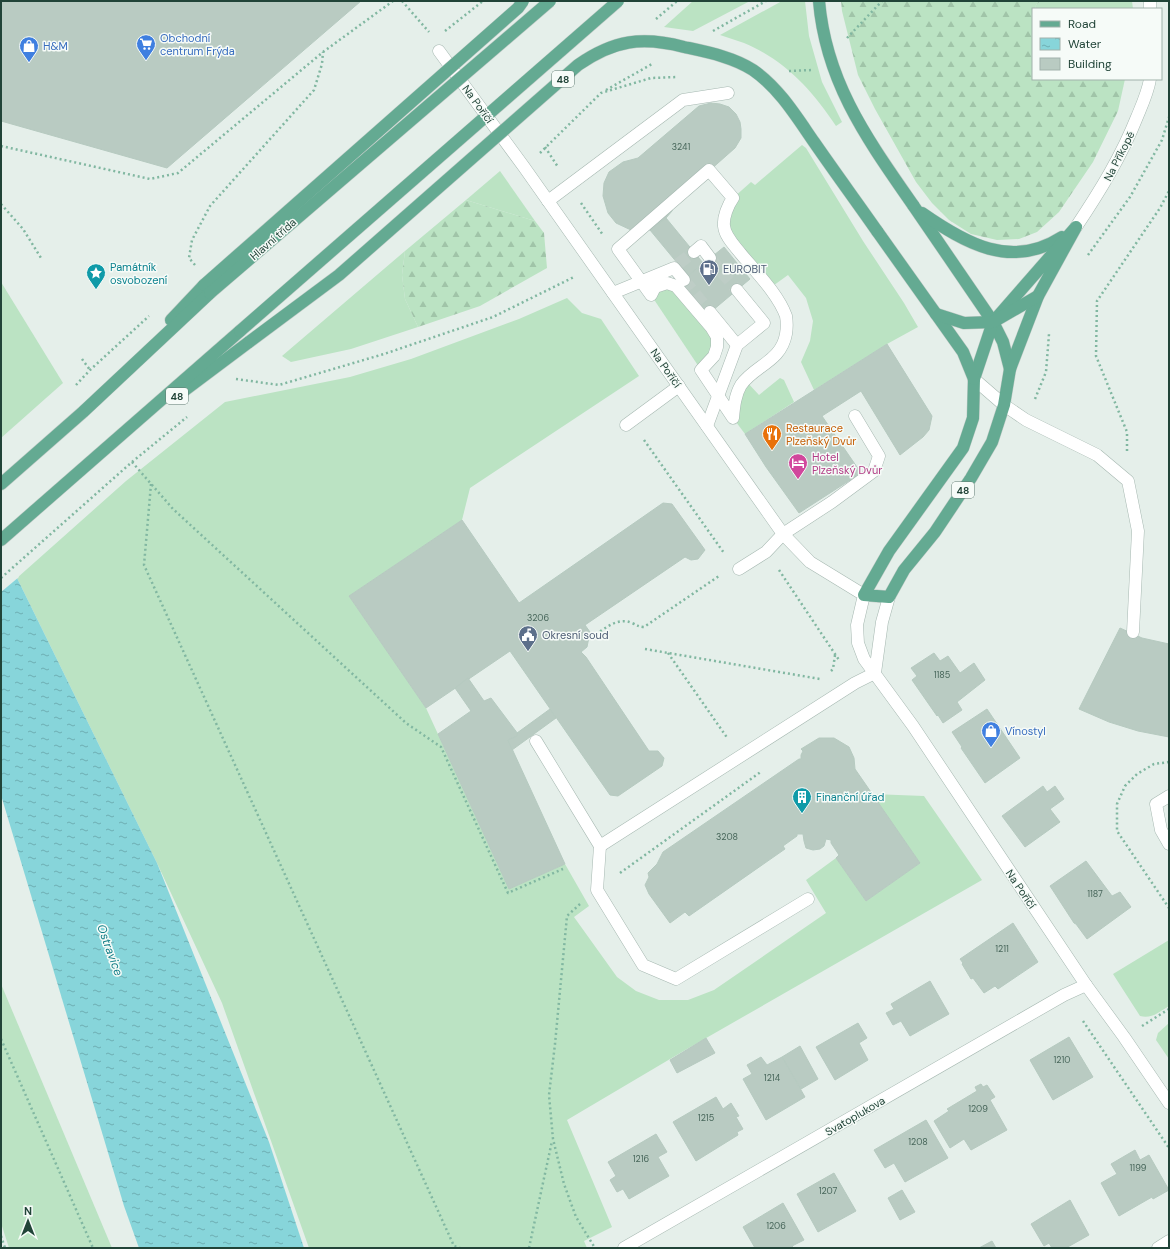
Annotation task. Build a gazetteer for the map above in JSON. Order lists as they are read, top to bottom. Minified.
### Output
{"streets":{"main road":["48","Hlavní třída"],"street":["Na Poříčí","Na Příkopě","Svatoplukova"]},"crossings":[["48","Na Poříčí"],["48","Na Příkopě"],["Na Poříčí","Svatoplukova"]],"water":["Ostravice"],"places":{"supermarket":["Obchodní centrum Frýda"],"shop":["H&M","Vínostyl"],"fuel station":["EUROBIT"],"place":["Památník osvobození"],"restaurant":["Restaurace Plzeňský Dvůr"],"hotel":["Hotel Plzeňský Dvůr"],"public building":["Okresní soud"],"building":["Finanční úřad"]},"house_numbers":["3241","3206","1185","3208","1187","1211","1210","1214","1209","1215","1208","1216","1199","1207","1206"],"legend":["Road","Water","Building"],"north":"top"}
